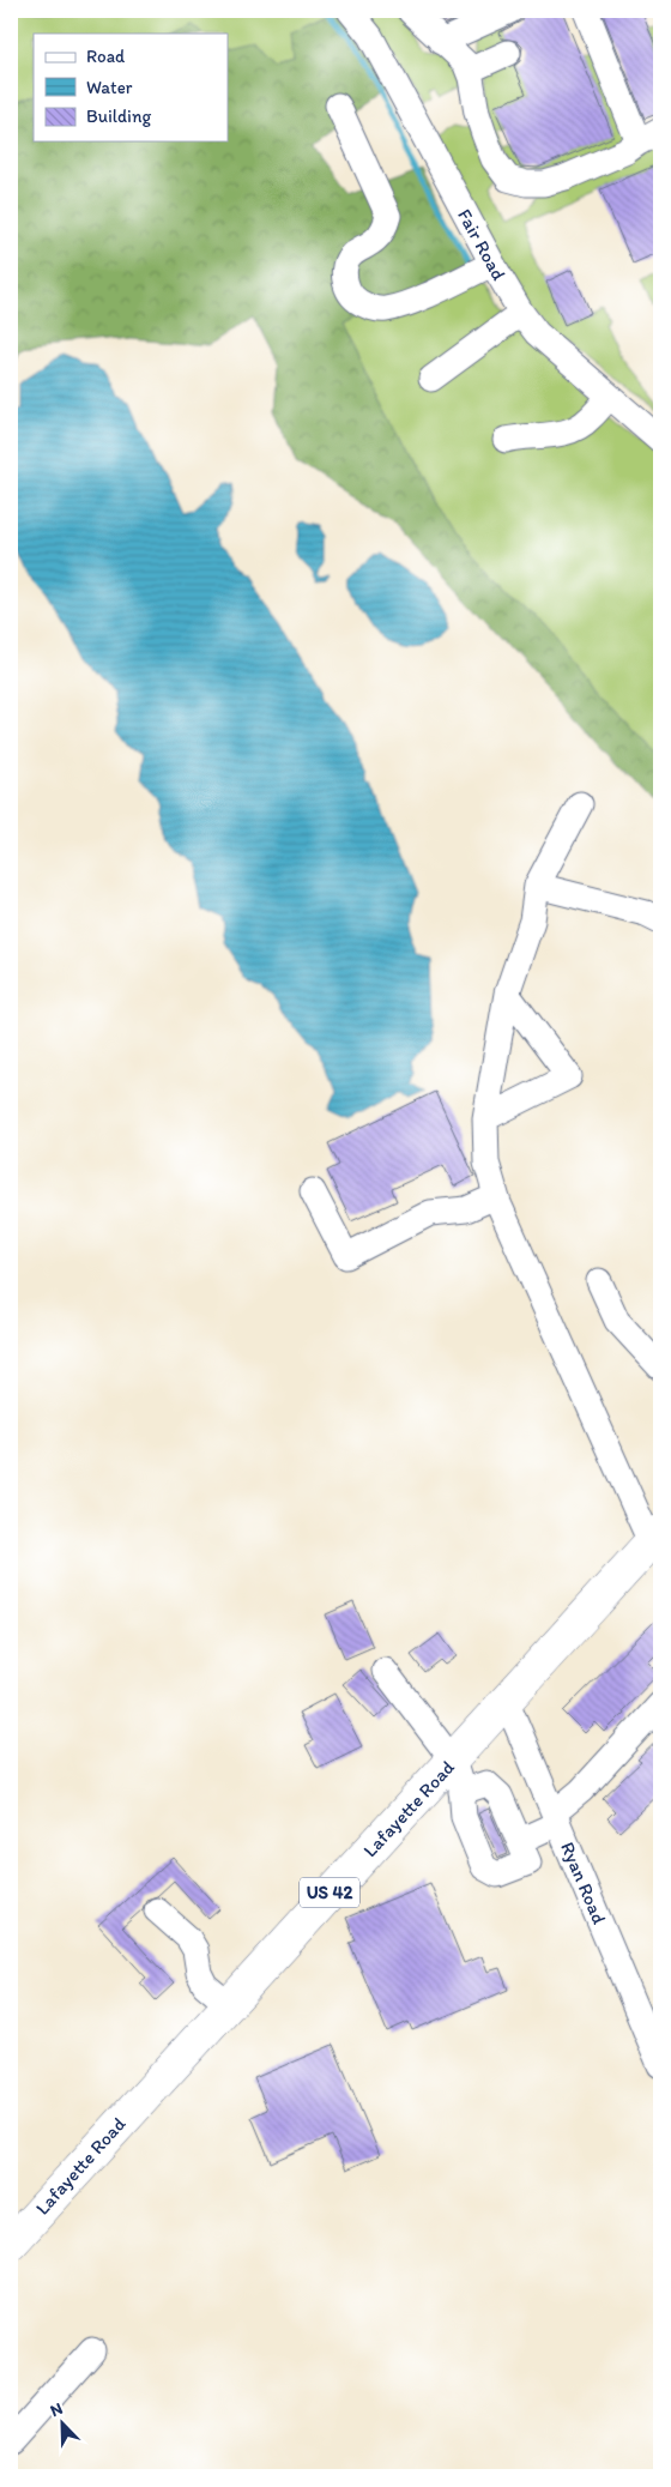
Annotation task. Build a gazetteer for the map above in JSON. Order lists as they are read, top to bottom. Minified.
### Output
{"streets":{"main road":["Lafayette Road","US 42"],"street":["Fair Road","Ryan Road"]},"crossings":[["Lafayette Road","Ryan Road"]],"legend":["Road","Water","Building"],"north":"top left"}
